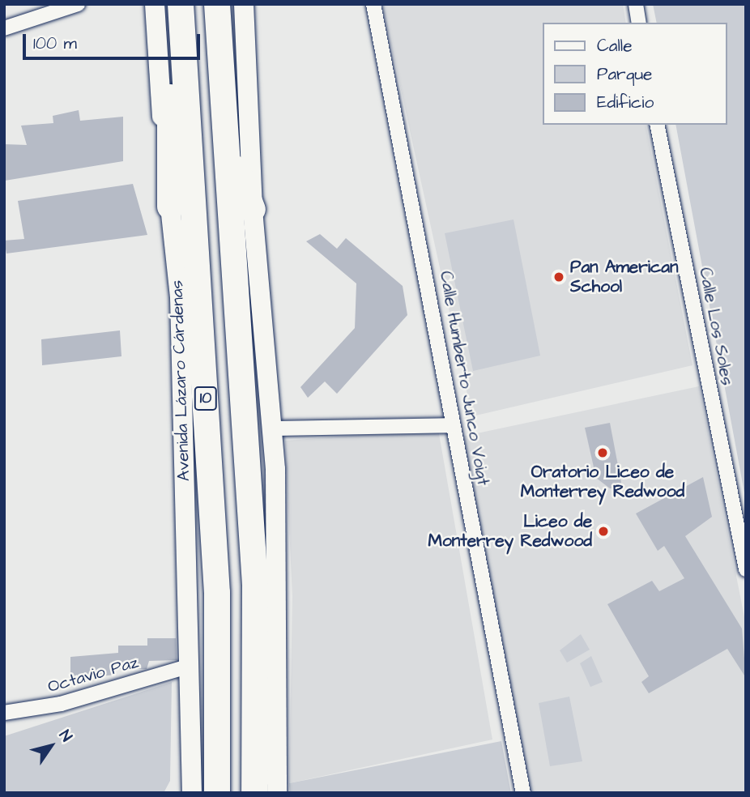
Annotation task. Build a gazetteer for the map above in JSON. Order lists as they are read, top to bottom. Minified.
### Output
{"streets":{"highway":["Avenida Lázaro Cárdenas","10"],"street":["Calle Los Soles","Calle Humberto Junco Voigt","Octavio Paz"]},"crossings":[["Avenida Lázaro Cárdenas","Octavio Paz"]],"places":["Pan American School","Oratorio Liceo de Monterrey Redwood","Liceo de Monterrey Redwood"],"legend":["Calle","Parque","Edificio"],"scale_bar":"100 m","north":"top right"}
